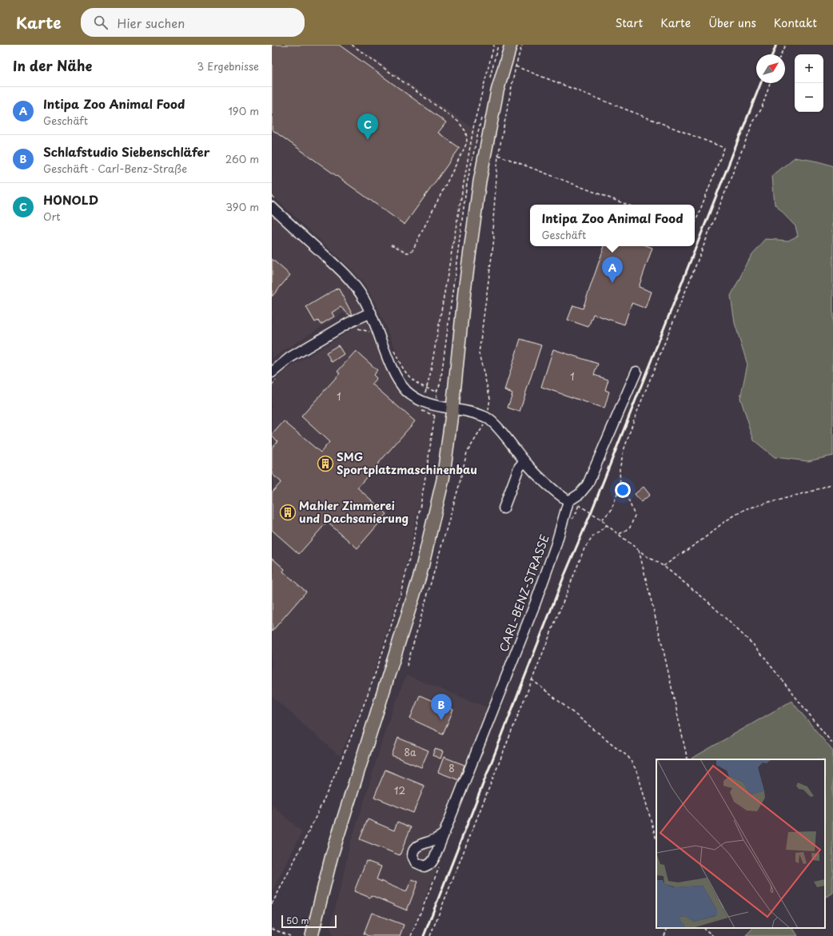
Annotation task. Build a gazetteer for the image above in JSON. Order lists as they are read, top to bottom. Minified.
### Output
{"streets":{"street":["CARL-BENZ-STRASSE"]},"places":{"building":["SMG Sportplatzmaschinenbau","Mahler Zimmerei und Dachsanierung"]},"house_numbers":["1","1","8a","8","12"],"scale_bar":"50 m","north":"top right","page":{"header":"Karte","search":"Hier suchen","nav":["Start","Karte","Über uns","Kontakt"],"heading":["In der Nähe","3 Ergebnisse"],"map_buttons":["+","−"],"list":[{"mark":"A","name":"Intipa Zoo Animal Food","note":"Geschäft","value":"190 m"},{"mark":"B","name":"Schlafstudio Siebenschläfer","note":"Geschäft · Carl-Benz-Straße","value":"260 m"},{"mark":"C","name":"HONOLD","note":"Ort","value":"390 m"}],"pins":["C","A","B"],"popup":["Intipa Zoo Animal Food","Geschäft"],"scale":"50 m"}}
